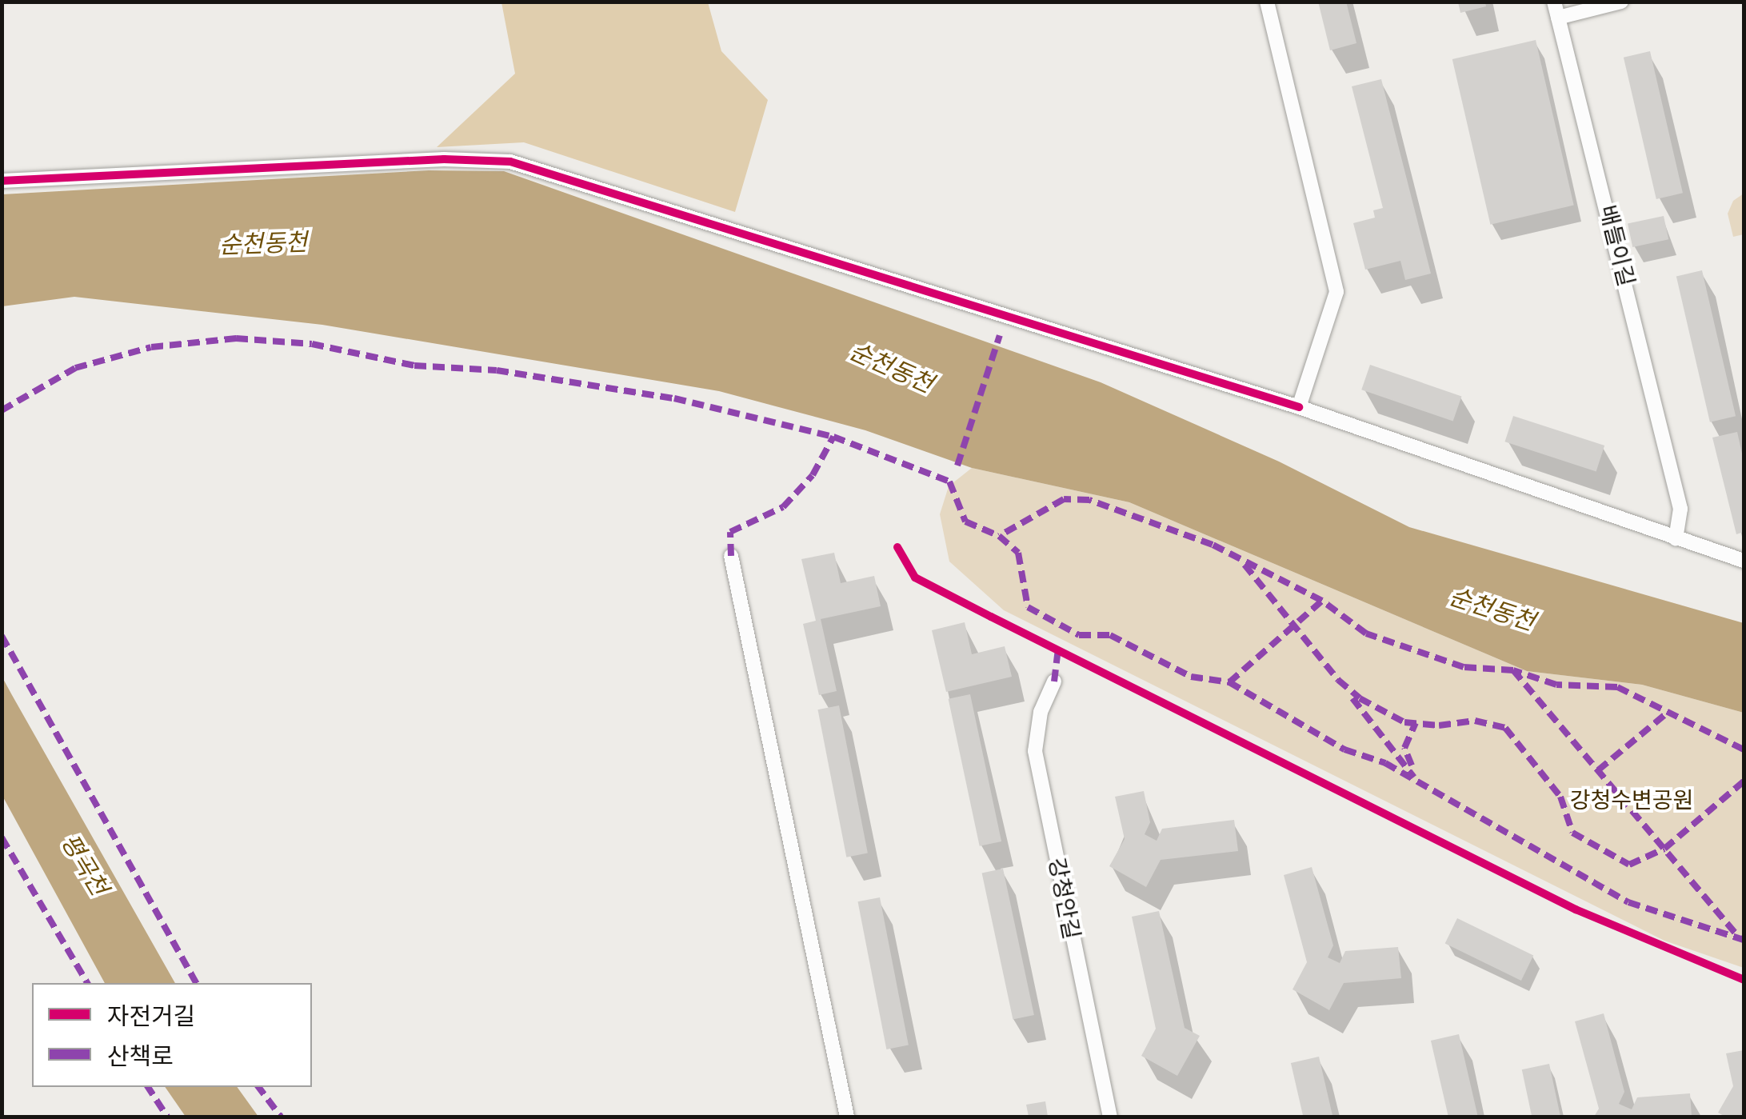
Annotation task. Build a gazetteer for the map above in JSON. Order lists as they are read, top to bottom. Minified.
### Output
{"streets":{"street":["배들이길","강청안길"]},"water":["순천동천","평곡천"],"parks":["강청수변공원"],"legend":["자전거길","산책로"]}
